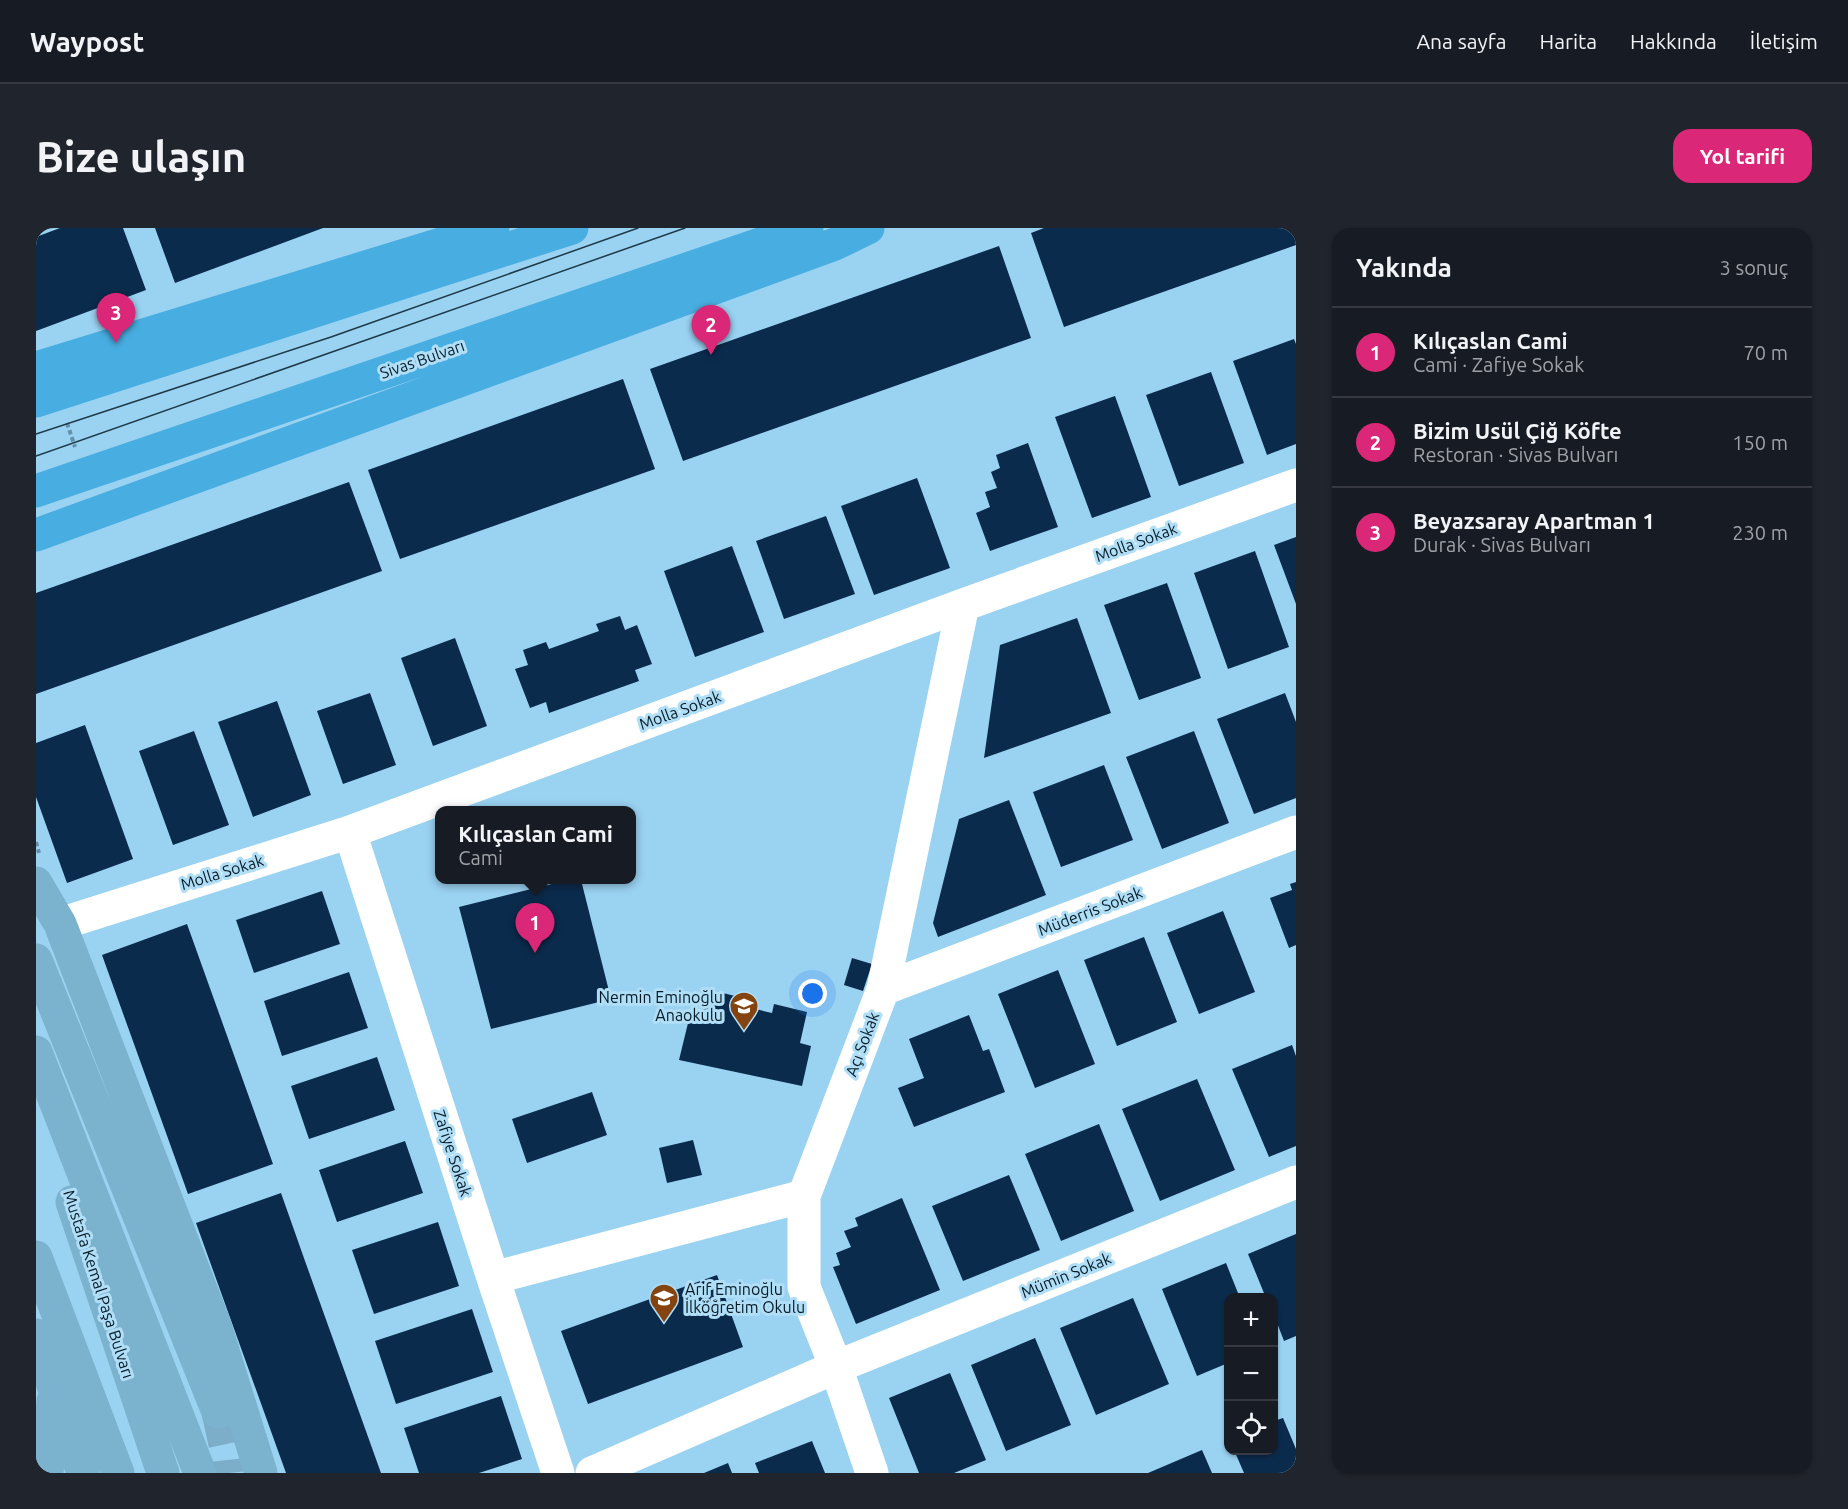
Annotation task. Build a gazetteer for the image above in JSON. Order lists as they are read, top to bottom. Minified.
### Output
{"streets":{"highway":["Sivas Bulvarı"],"main road":["Mustafa Kemal Paşa Bulvarı"],"street":["Molla Sokak","Müderris Sokak","Açı Sokak","Zafiye Sokak","Mümin Sokak"]},"crossings":[["Molla Sokak","Açı Sokak"],["Molla Sokak","Zafiye Sokak"],["Müderris Sokak","Açı Sokak"],["Açı Sokak","Mümin Sokak"]],"places":{"school or university":["Nermin Eminoğlu Anaokulu","Arif Eminoğlu İlköğretim Okulu"]},"page":{"header":"Waypost","nav":["Ana sayfa","Harita","Hakkında","İletişim"],"buttons":"Yol tarifi","title":"Bize ulaşın","heading":["Yakında","3 sonuç"],"pins":["3","2","1"],"list":[{"mark":"1","name":"Kılıçaslan Cami","note":"Cami · Zafiye Sokak","value":"70 m"},{"mark":"2","name":"Bizim Usül Çiğ Köfte","note":"Restoran · Sivas Bulvarı","value":"150 m"},{"mark":"3","name":"Beyazsaray Apartman 1","note":"Durak · Sivas Bulvarı","value":"230 m"}],"popup":["Kılıçaslan Cami","Cami"],"map_buttons":["+","−"]}}
